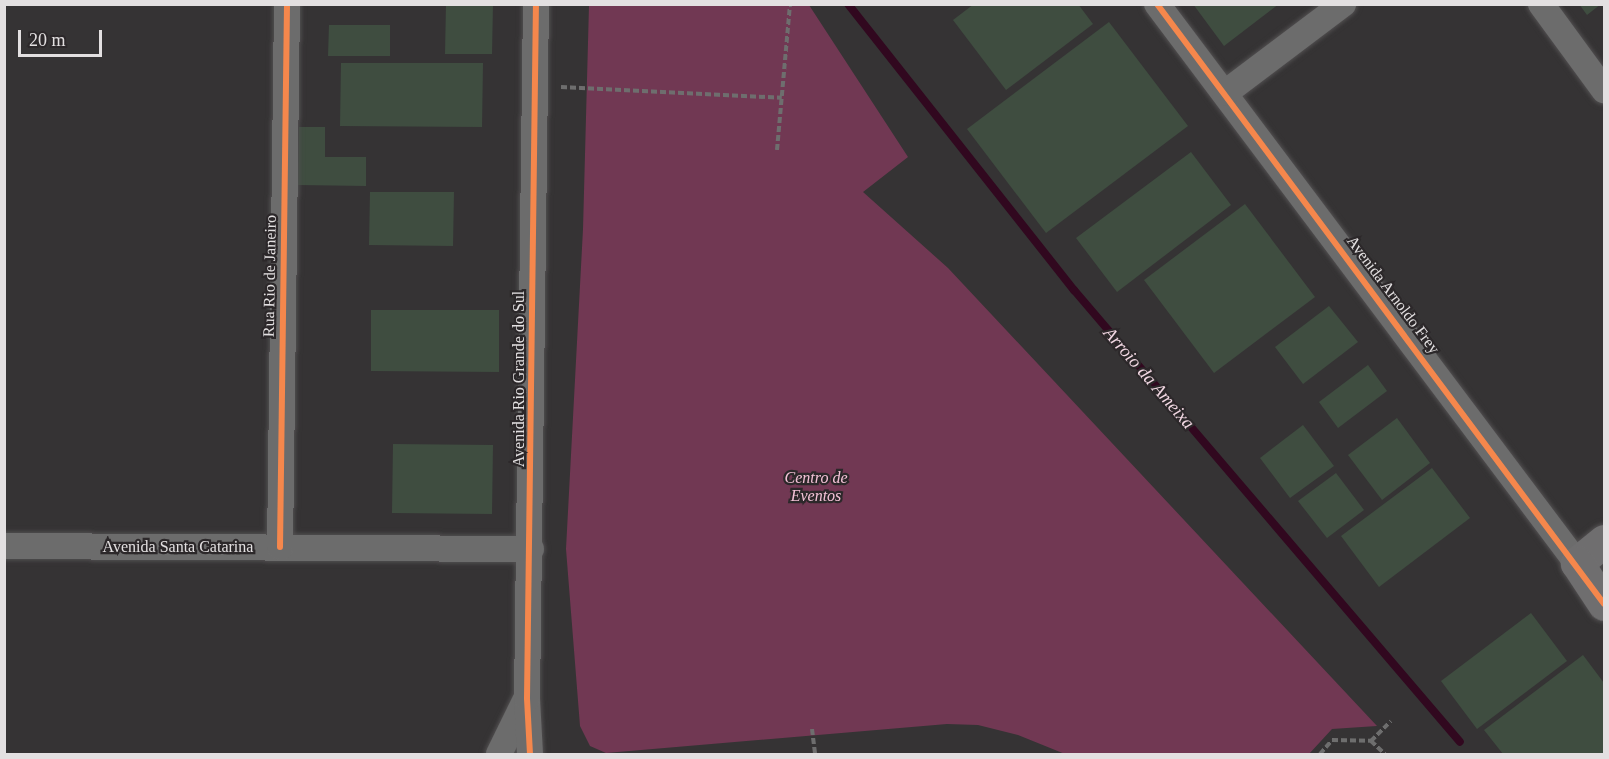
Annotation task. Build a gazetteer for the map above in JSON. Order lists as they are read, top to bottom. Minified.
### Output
{"streets":{"street":["Rua Rio de Janeiro","Avenida Arnoldo Frey","Avenida Rio Grande do Sul","Avenida Santa Catarina"]},"crossings":[["Rua Rio de Janeiro","Avenida Santa Catarina"],["Avenida Rio Grande do Sul","Avenida Santa Catarina"]],"water":["Arroio da Ameixa"],"parks":["Centro de Eventos"],"scale_bar":"20 m"}
